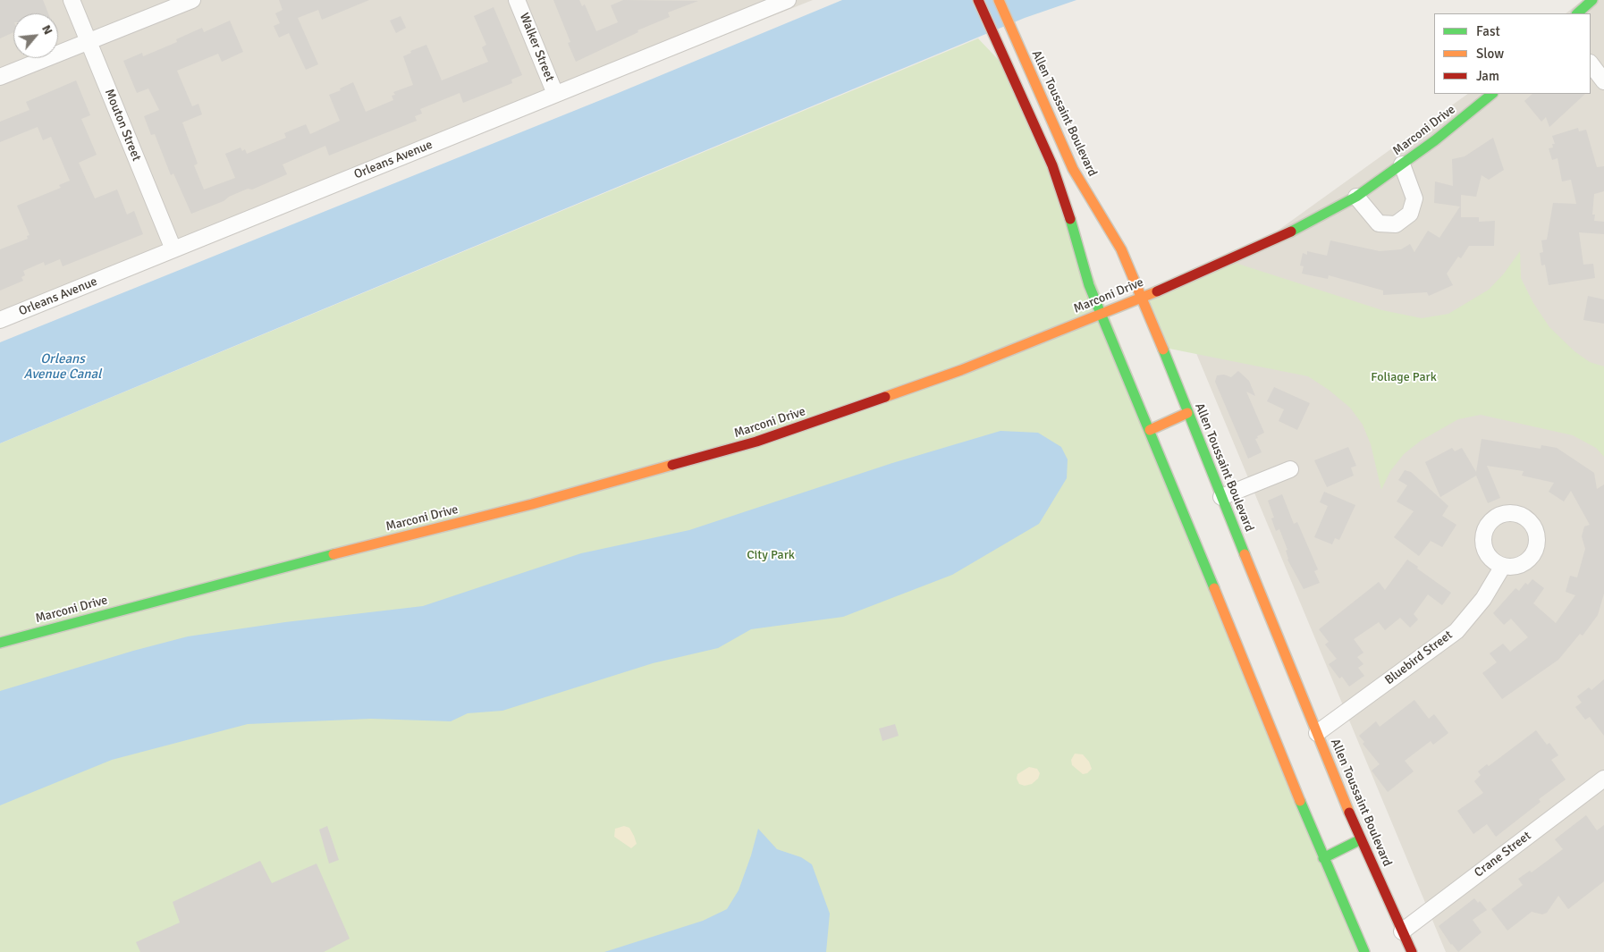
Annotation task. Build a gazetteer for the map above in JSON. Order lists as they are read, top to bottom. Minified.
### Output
{"streets":{"main road":["Allen Toussaint Boulevard","Marconi Drive"],"street":["Walker Street","Mouton Street","Orleans Avenue","Bluebird Street","Crane Street"]},"crossings":[["Walker Street","Orleans Avenue"],["Allen Toussaint Boulevard","Marconi Drive"],["Allen Toussaint Boulevard","Bluebird Street"],["Allen Toussaint Boulevard","Crane Street"],["Mouton Street","Orleans Avenue"]],"water":["Orleans Avenue Canal"],"parks":["Foliage Park","City Park"],"legend":["Fast","Slow","Jam"],"north":"top right"}
